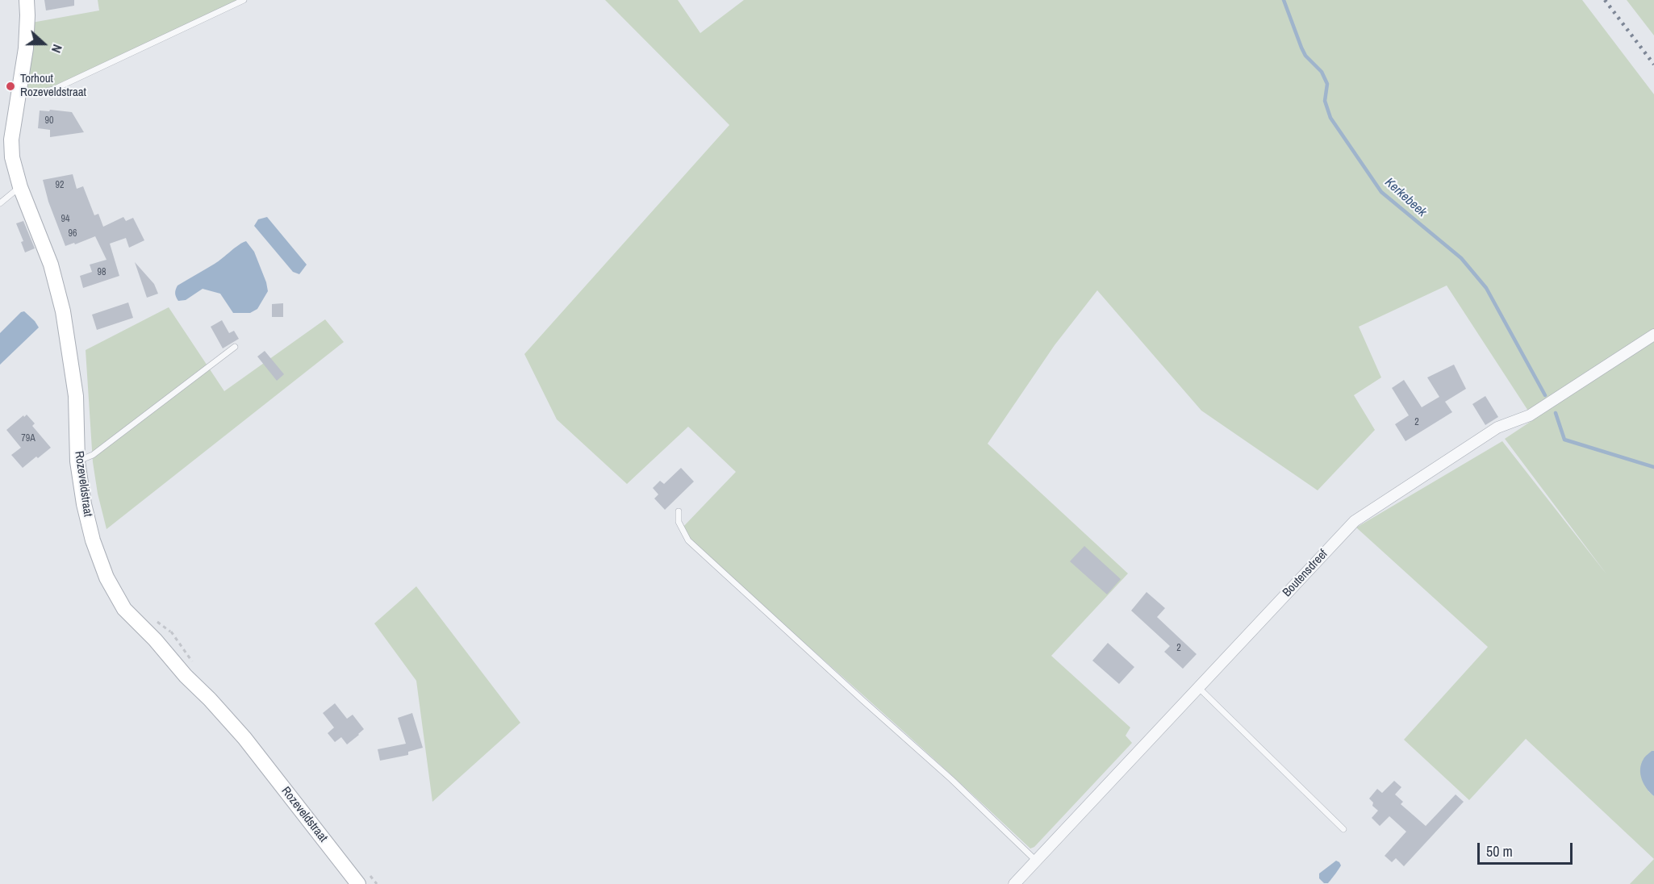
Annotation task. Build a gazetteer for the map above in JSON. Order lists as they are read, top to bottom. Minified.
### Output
{"streets":{"street":["Rozeveldstraat","Boutensdreef"]},"water":["Kerkebeek"],"places":["Torhout Rozeveldstraat"],"house_numbers":["90","92","94","96","98","2","79A","2"],"scale_bar":"50 m","north":"right"}
